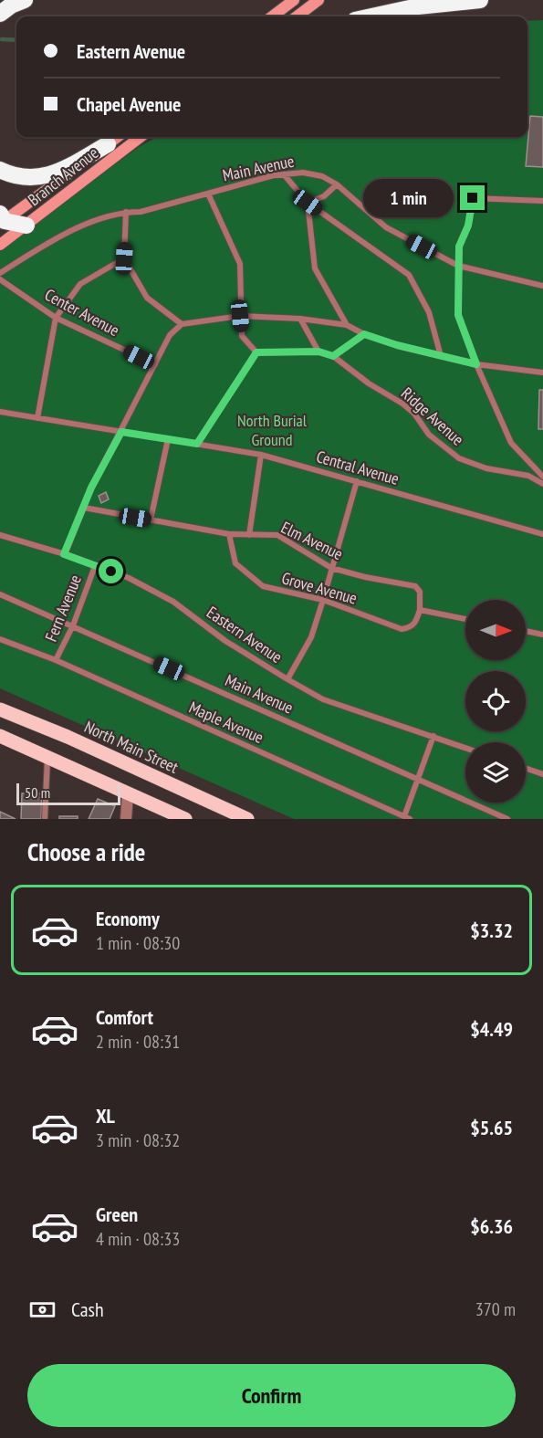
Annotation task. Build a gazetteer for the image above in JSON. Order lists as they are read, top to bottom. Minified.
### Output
{"streets":{"main road":["Branch Avenue","North Main Street"],"lane":["Main Avenue","Center Avenue","Ridge Avenue","Central Avenue","Elm Avenue","Grove Avenue","Fern Avenue","Eastern Avenue","Maple Avenue"]},"crossings":[["Main Avenue","Fern Avenue"],["Elm Avenue","Grove Avenue"],["Fern Avenue","Eastern Avenue"],["Fern Avenue","Maple Avenue"]],"parks":["North Burial Ground"],"scale_bar":"50 m","north":"right","page":{"banner":["Eastern Avenue","Chapel Avenue"],"bubble":"1 min","scale":"50 m","heading":"Choose a ride","list":[{"name":"Economy","note":"1 min · 08:30","value":"$3.32"},{"name":"Comfort","note":"2 min · 08:31","value":"$4.49"},{"name":"XL","note":"3 min · 08:32","value":"$5.65"},{"name":"Green","note":"4 min · 08:33","value":"$6.36"}],"pay":["Cash","370 m"],"buttons":"Confirm"}}
